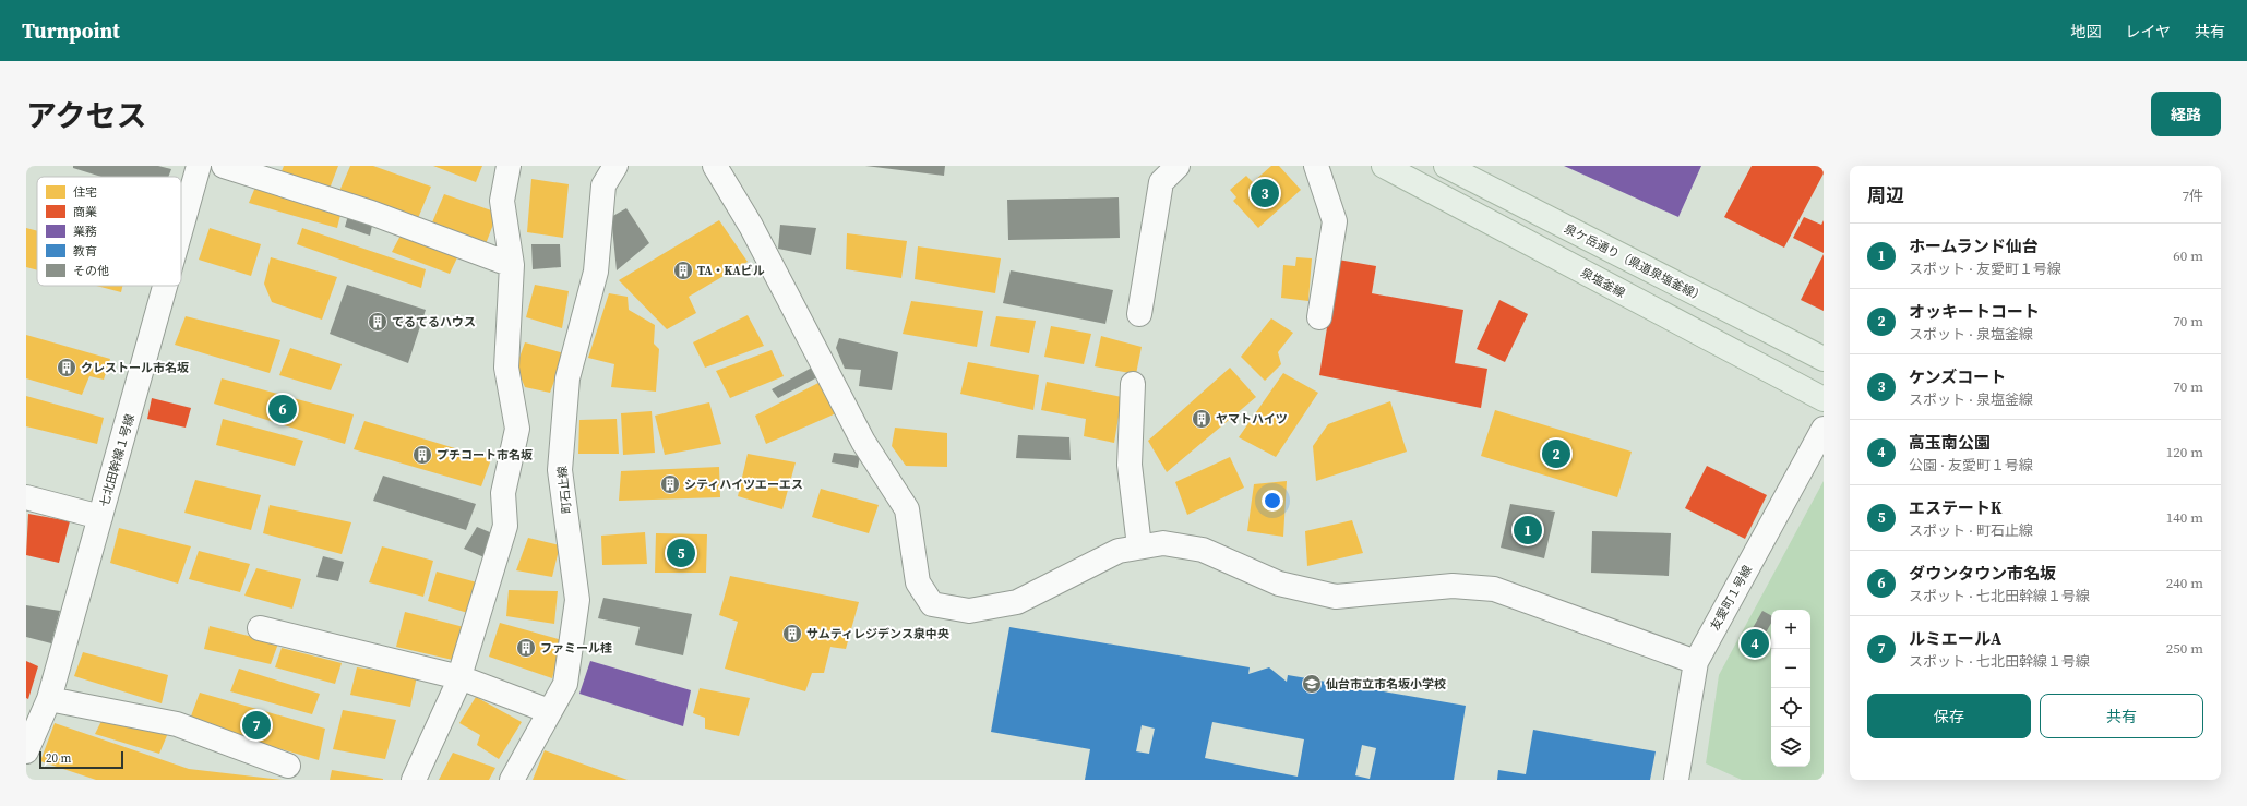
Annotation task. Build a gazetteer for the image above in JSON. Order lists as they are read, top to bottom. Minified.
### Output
{"streets":{"main road":["泉ケ岳通り（県道泉塩釜線）","泉塩釜線"],"street":["七北田幹線１号線","町石止線","友愛町１号線"]},"places":{"building":["TA・KAビル","てるてるハウス","クレストール市名坂","ヤマトハイツ","プチコート市名坂","シティハイツエーエス","サムティレジデンス泉中央","ファミール桂"],"school or university":["仙台市立市名坂小学校"]},"legend":["住宅","商業","業務","教育","その他"],"scale_bar":"20 m","page":{"header":"Turnpoint","nav":["地図","レイヤ","共有"],"title":"アクセス","buttons":["経路",["保存","共有"]],"heading":["周辺","7件"],"pins":["3","6","2","1","5","4","7"],"list":[{"mark":"1","name":"ホームランド仙台","note":"スポット · 友愛町１号線","value":"60 m"},{"mark":"2","name":"オッキートコート","note":"スポット · 泉塩釜線","value":"70 m"},{"mark":"3","name":"ケンズコート","note":"スポット · 泉塩釜線","value":"70 m"},{"mark":"4","name":"高玉南公園","note":"公園 · 友愛町１号線","value":"120 m"},{"mark":"5","name":"エステートK","note":"スポット · 町石止線","value":"140 m"},{"mark":"6","name":"ダウンタウン市名坂","note":"スポット · 七北田幹線１号線","value":"240 m"},{"mark":"7","name":"ルミエールA","note":"スポット · 七北田幹線１号線","value":"250 m"}],"map_buttons":["+","−"],"scale":"20 m"}}
